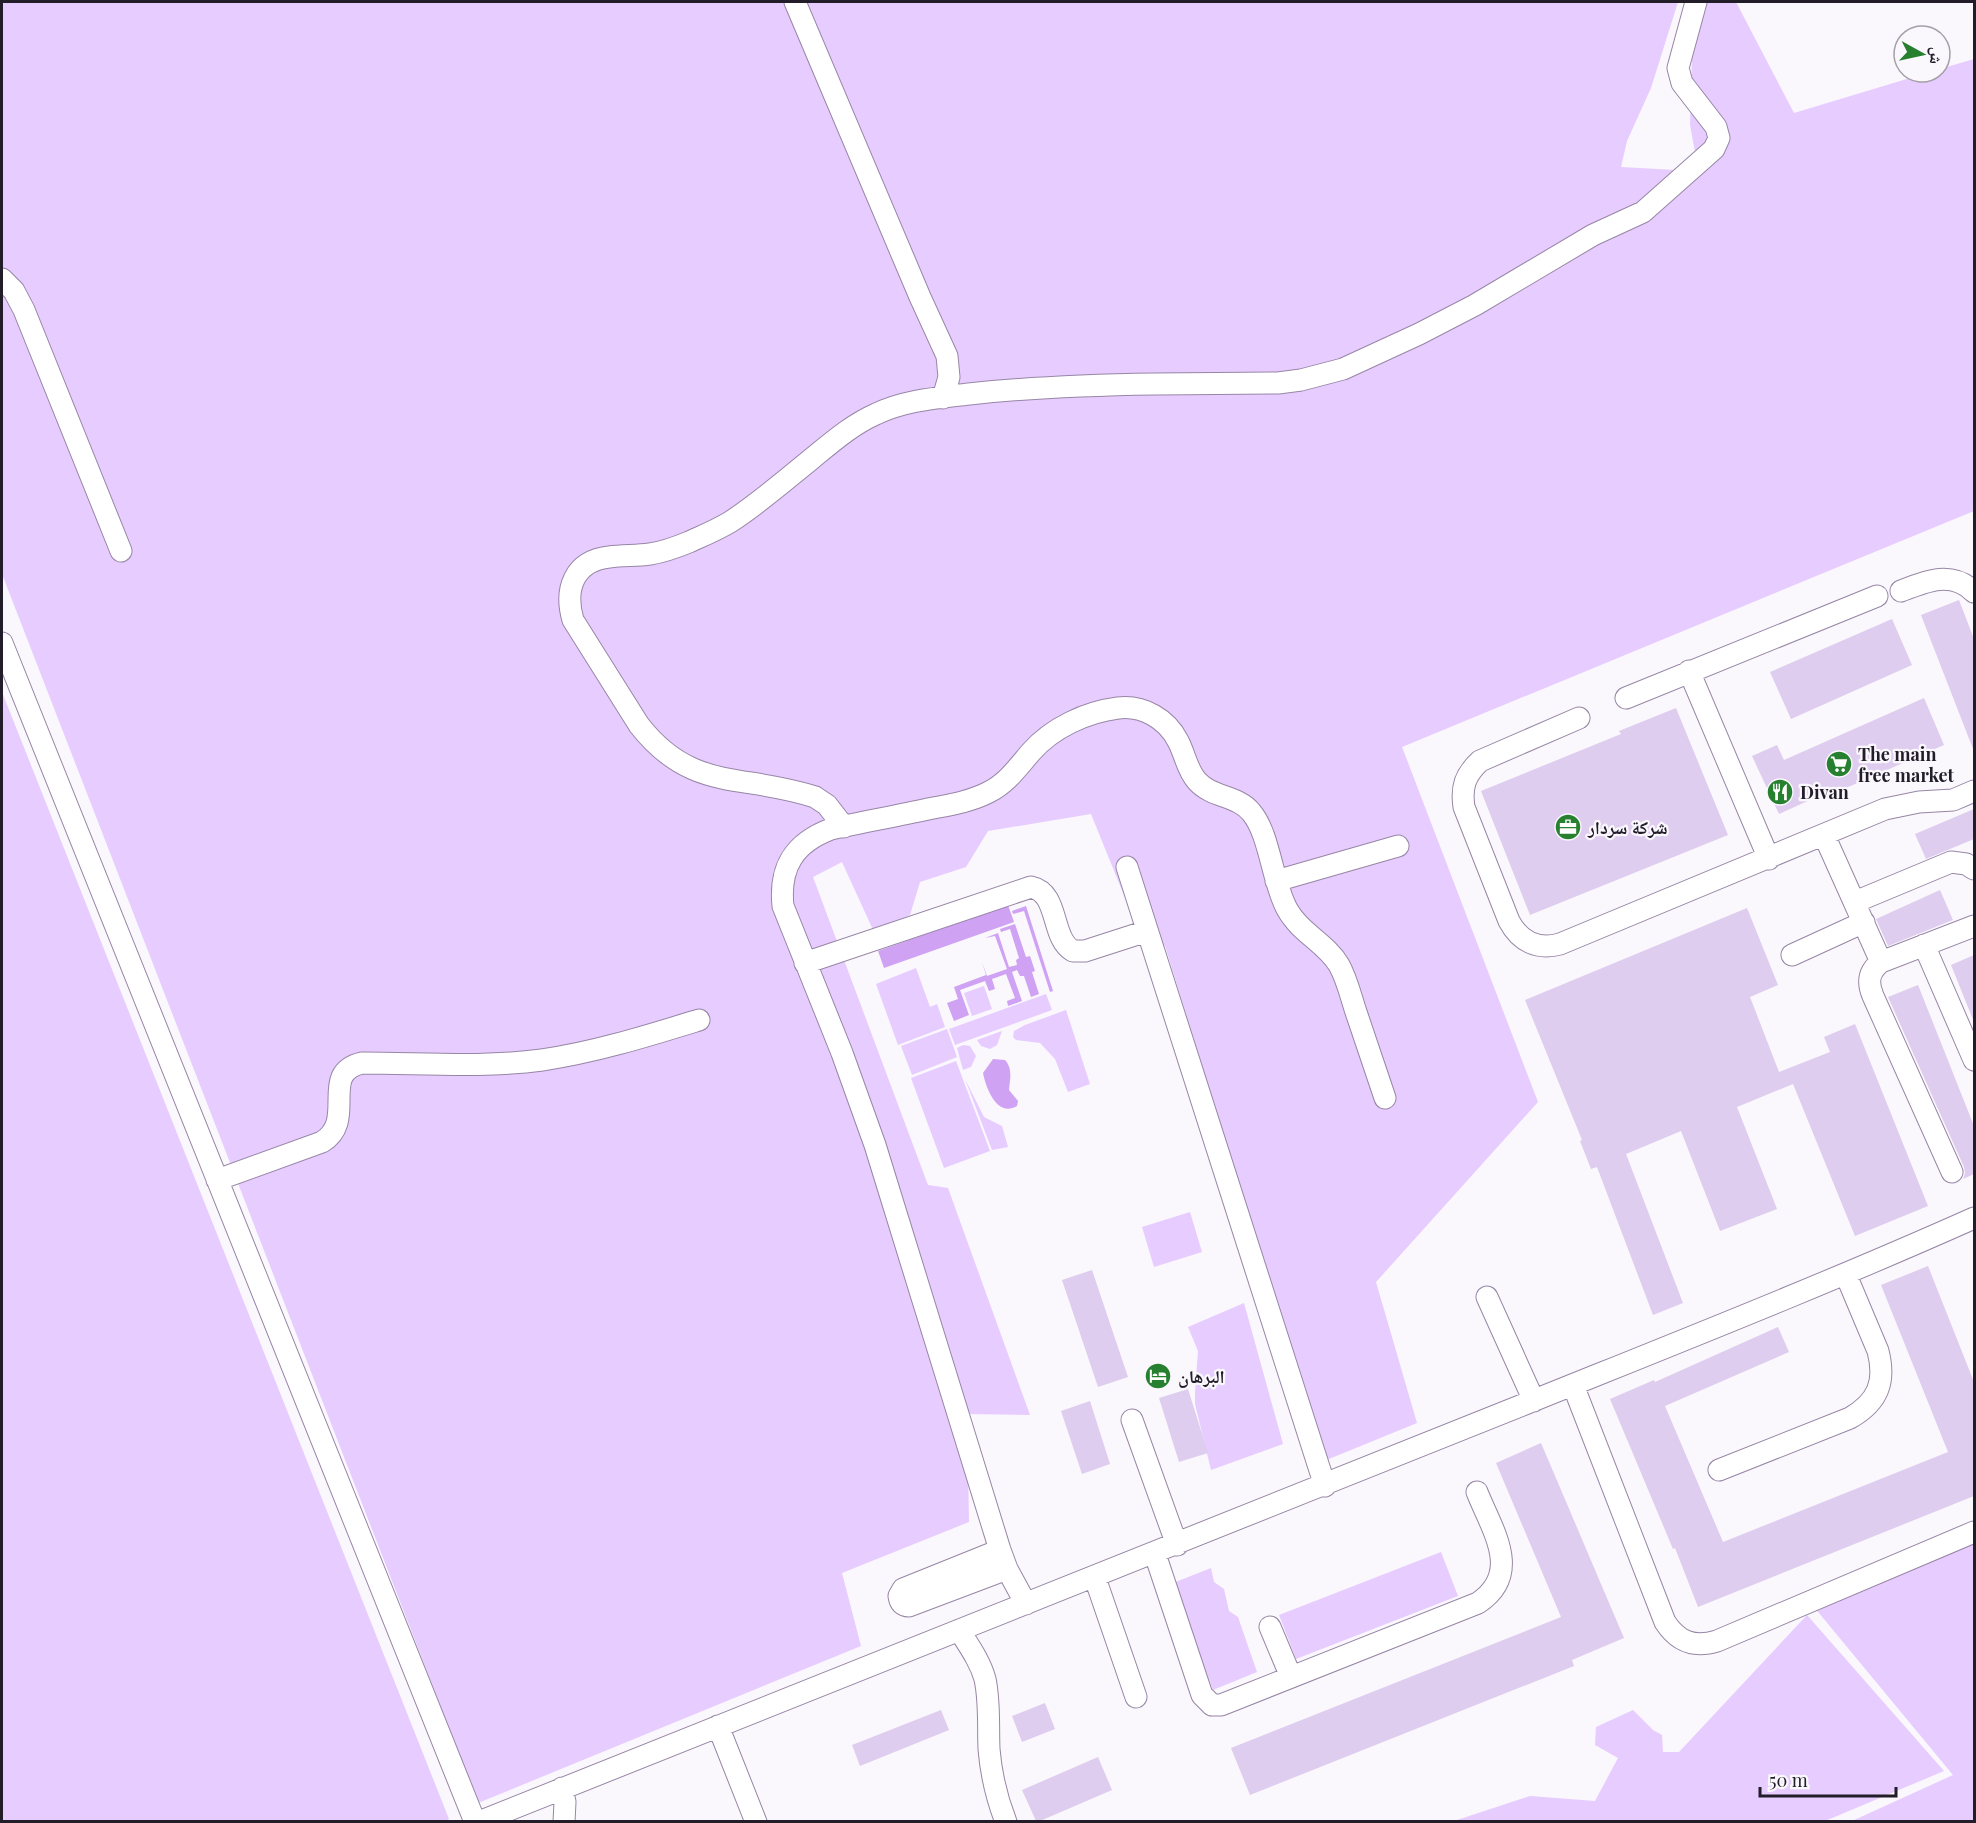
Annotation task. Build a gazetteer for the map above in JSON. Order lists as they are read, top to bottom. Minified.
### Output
{"places":{"supermarket":["The main free market"],"restaurant":["Divan"],"office":["شركة سردار"],"hotel":["البرهان"]},"scale_bar":"50 m","north":"right"}
